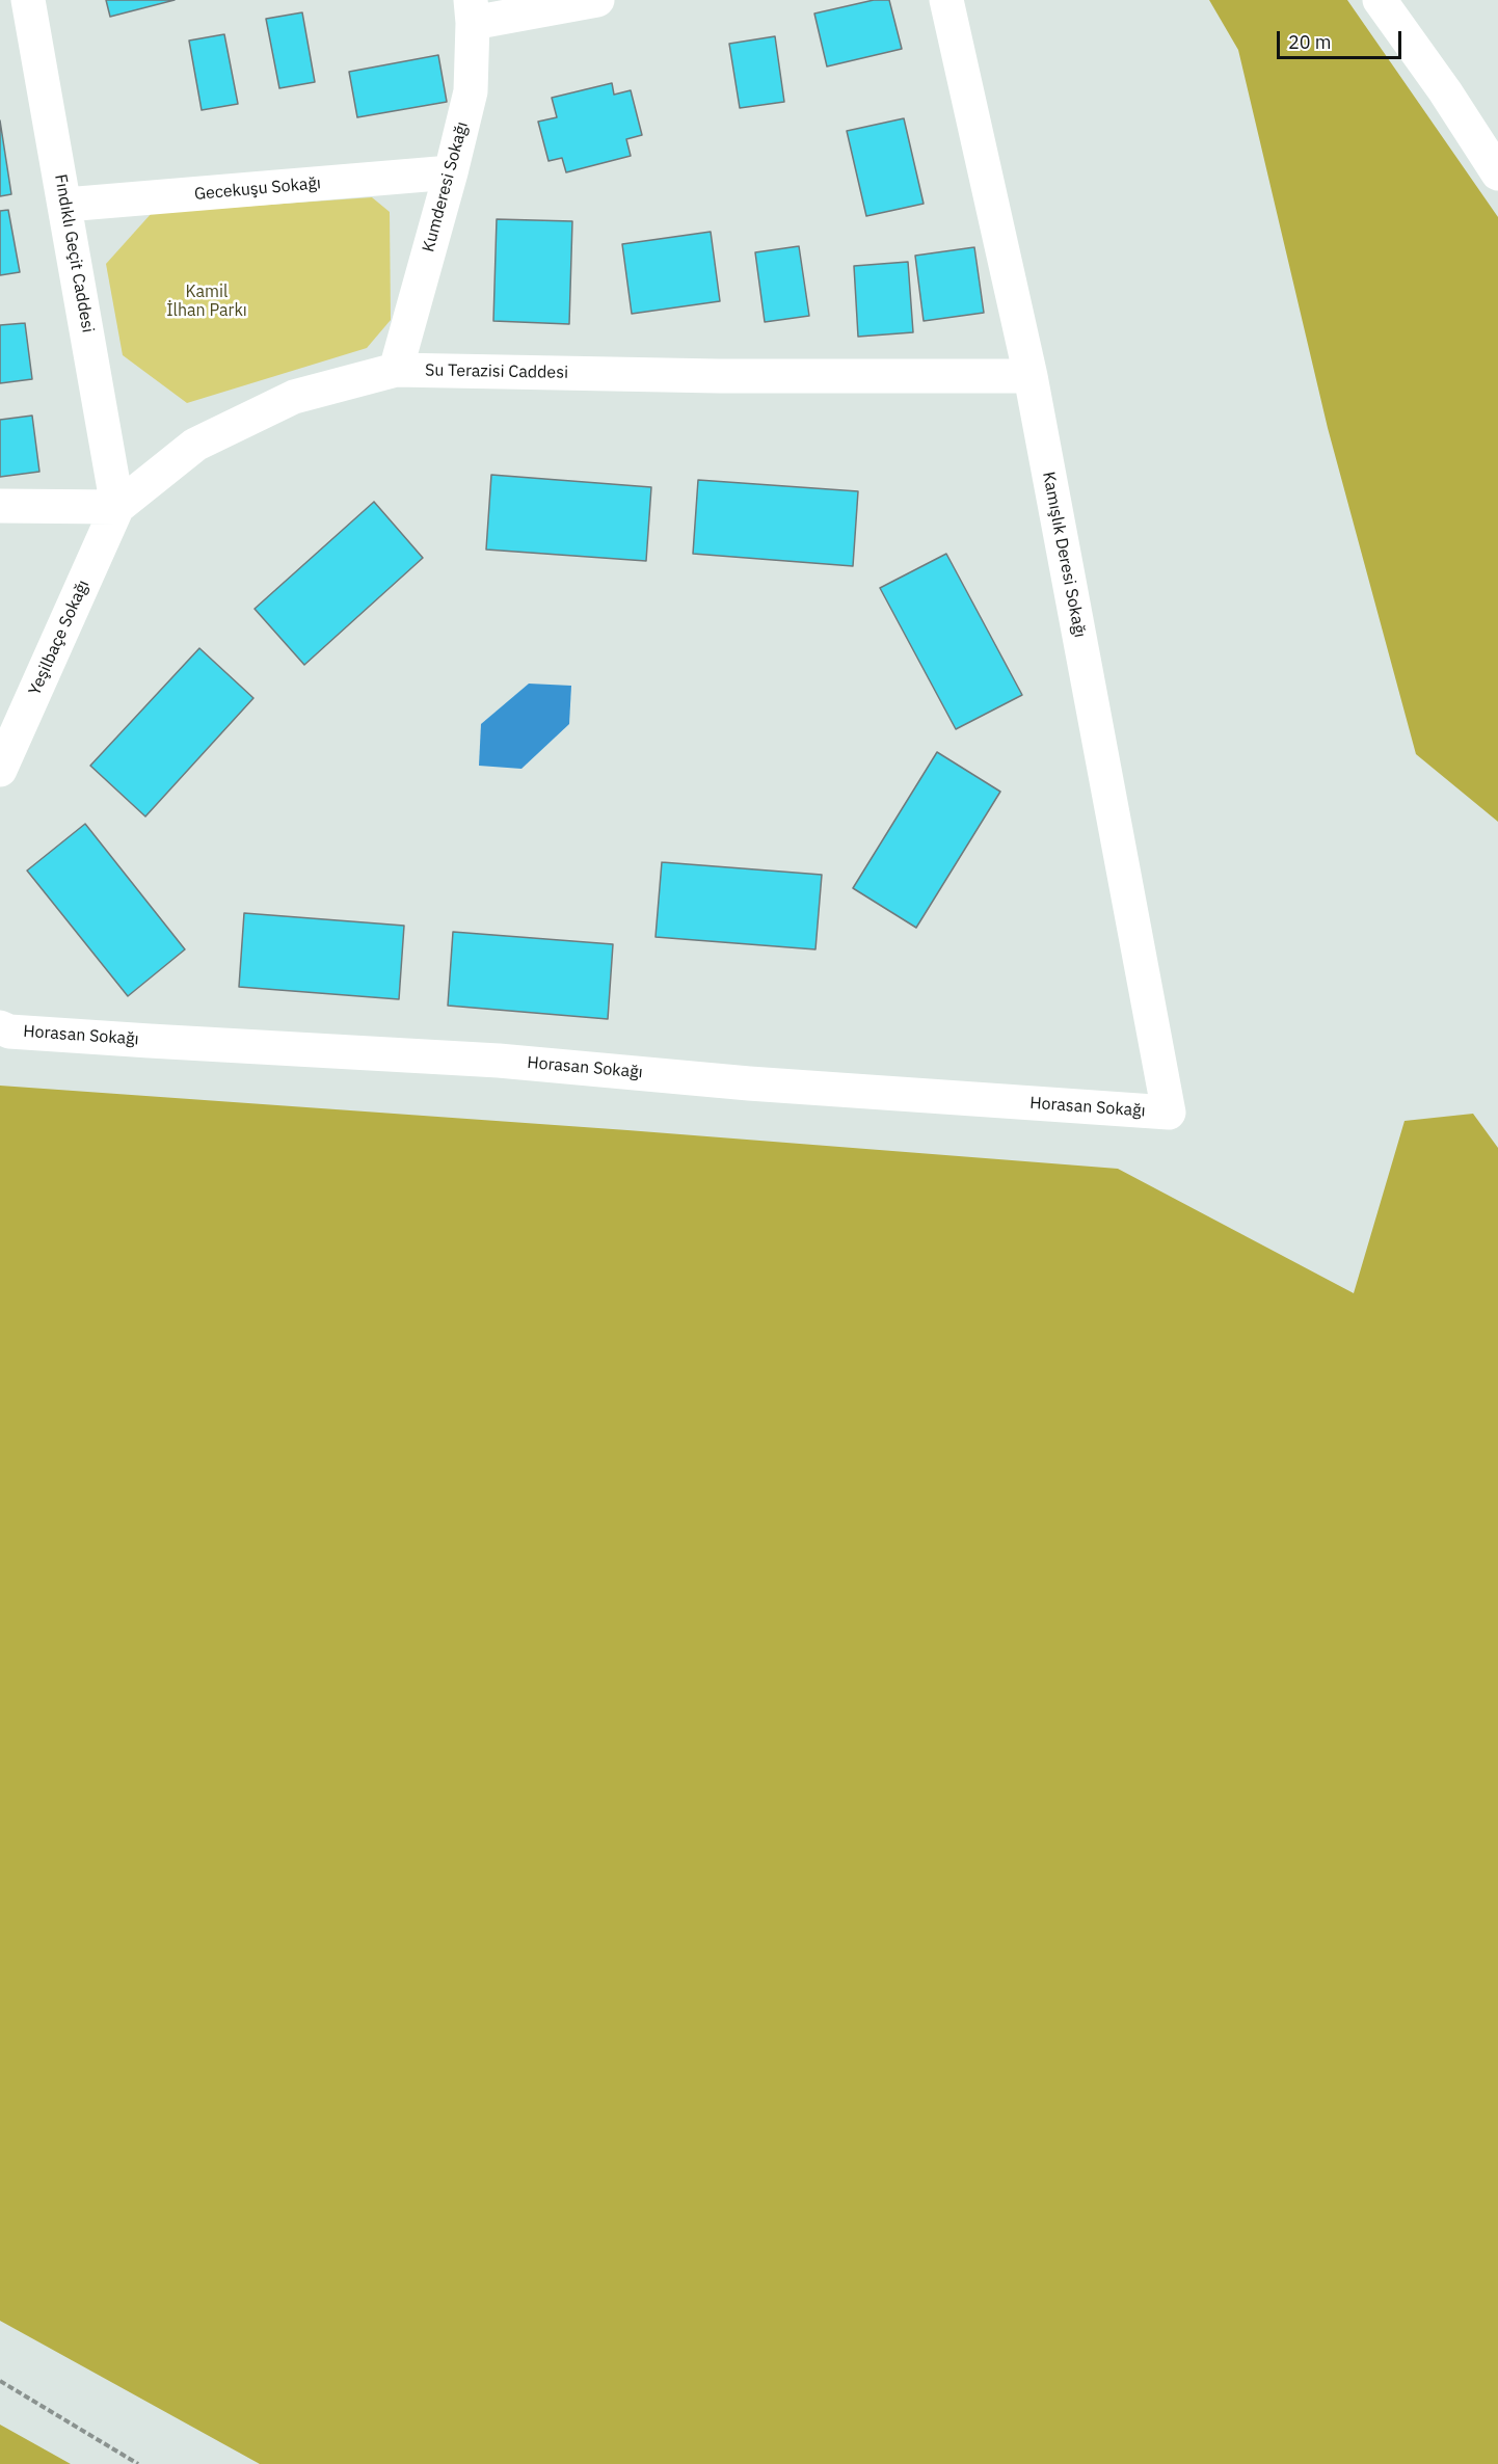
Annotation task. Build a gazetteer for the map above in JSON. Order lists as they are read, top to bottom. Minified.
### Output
{"streets":{"street":["Kumderesi Sokağı","Gecekuşu Sokağı","Fındıklı Geçit Caddesi","Su Terazisi Caddesi","Kamışlık Deresi Sokağı","Yeşilbaçe Sokağı","Horasan Sokağı"]},"crossings":[["Kumderesi Sokağı","Gecekuşu Sokağı"],["Kumderesi Sokağı","Su Terazisi Caddesi"],["Gecekuşu Sokağı","Fındıklı Geçit Caddesi"],["Fındıklı Geçit Caddesi","Su Terazisi Caddesi"],["Fındıklı Geçit Caddesi","Yeşilbaçe Sokağı"],["Su Terazisi Caddesi","Kamışlık Deresi Sokağı"],["Su Terazisi Caddesi","Yeşilbaçe Sokağı"],["Kamışlık Deresi Sokağı","Horasan Sokağı"]],"parks":["Kamil İlhan Parkı"],"scale_bar":"20 m"}
